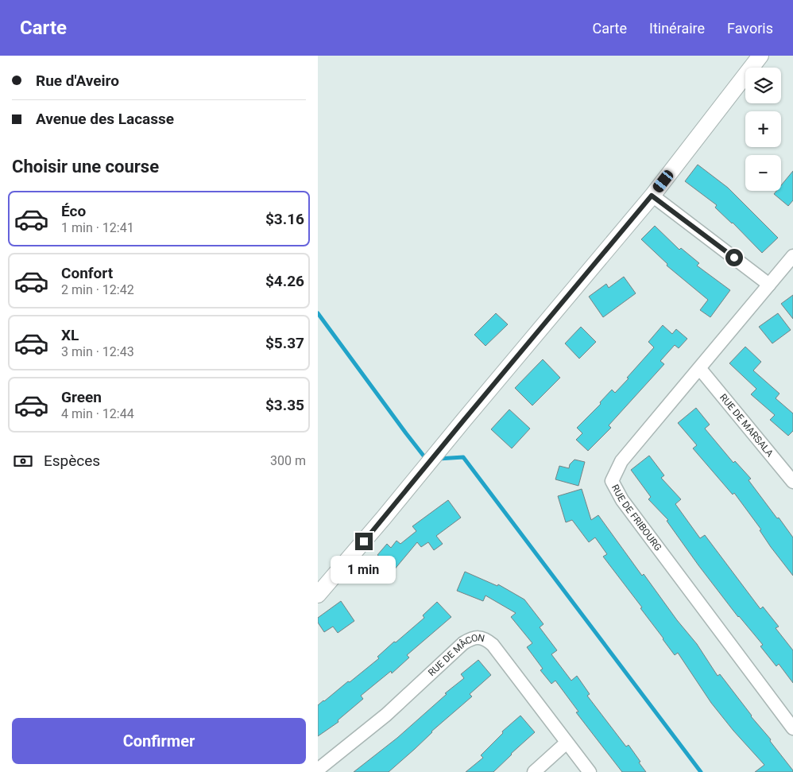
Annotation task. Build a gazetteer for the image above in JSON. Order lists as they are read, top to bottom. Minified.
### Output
{"streets":{"street":["RUE DE MARSALA","RUE DE FRIBOURG","RUE DE MÂCON"]},"crossings":[["RUE DE MARSALA","RUE DE FRIBOURG"]],"page":{"header":"Carte","nav":["Carte","Itinéraire","Favoris"],"banner":["Rue d'Aveiro","Avenue des Lacasse"],"map_buttons":["+","−"],"heading":"Choisir une course","list":[{"name":"Éco","note":"1 min · 12:41","value":"$3.16"},{"name":"Confort","note":"2 min · 12:42","value":"$4.26"},{"name":"XL","note":"3 min · 12:43","value":"$5.37"},{"name":"Green","note":"4 min · 12:44","value":"$3.35"}],"pay":["Espèces","300 m"],"bubble":"1 min","buttons":"Confirmer"}}
